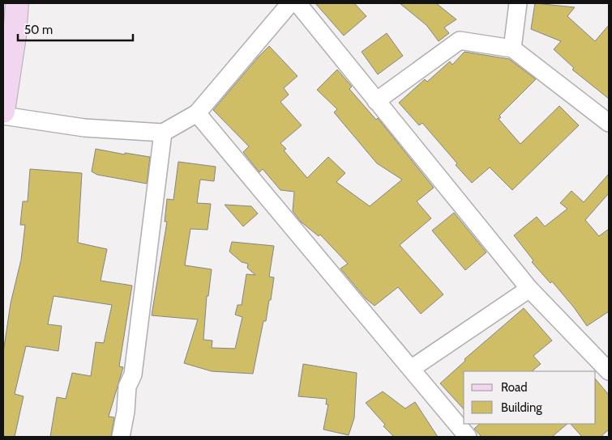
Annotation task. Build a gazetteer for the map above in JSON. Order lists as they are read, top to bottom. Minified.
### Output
{"legend":["Road","Building"],"scale_bar":"50 m"}
